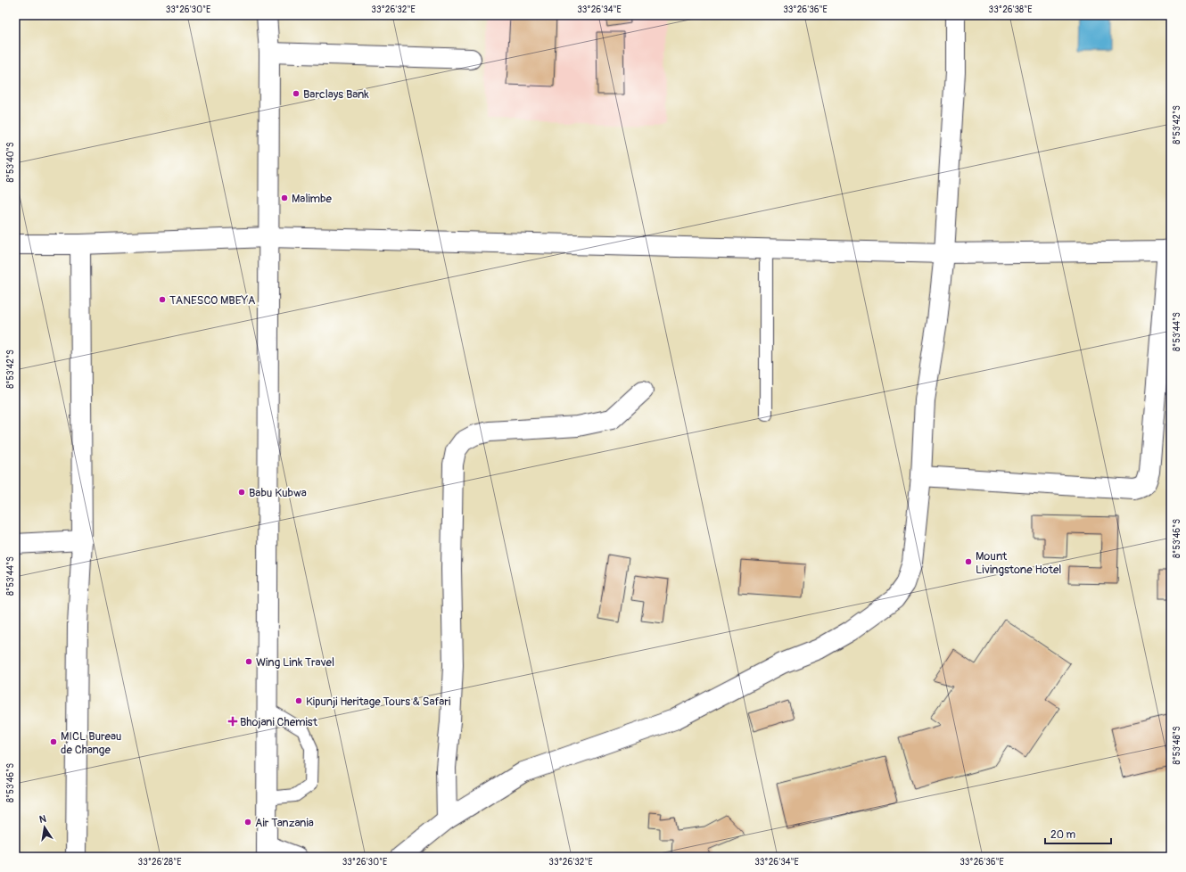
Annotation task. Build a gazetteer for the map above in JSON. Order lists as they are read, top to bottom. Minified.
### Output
{"places":{"other":["Barclays Bank","Malimbe","TANESCO MBEYA","Babu Kubwa","Mount Livingstone Hotel","Wing Link Travel","Kipunji Heritage Tours & Safari","MICL Bureau de Change","Air Tanzania"],"health":["Bhojani Chemist"]},"scale_bar":"20 m","north":"top","coordinates":["33°26'30\"E","33°26'32\"E","33°26'34\"E","33°26'36\"E","33°26'38\"E","8°53'42\"S","8°53'40\"S","8°53'44\"S","8°53'46\"S","8°53'48\"S","33°26'28\"E"]}
